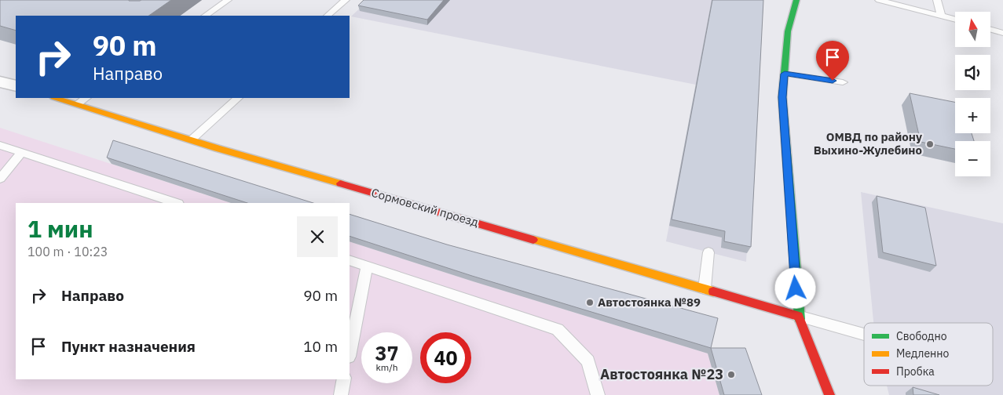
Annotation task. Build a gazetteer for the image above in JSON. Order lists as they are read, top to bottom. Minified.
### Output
{"streets":{"street":["Сормовский проезд"]},"places":["ОМВД по району Выхино-Жулебино","Автостоянка №89","Автостоянка №23"],"legend":["Свободно","Медленно","Пробка"],"north":"top","page":{"map_buttons":["+","−"],"turn":["90 m","Направо"],"heading":["1 мин","100 m · 10:23"],"list":[{"name":"Направо","value":"90 m"},{"name":"Пункт назначения","value":"10 m"}],"speed":"37 km/h","limit":"40"}}
